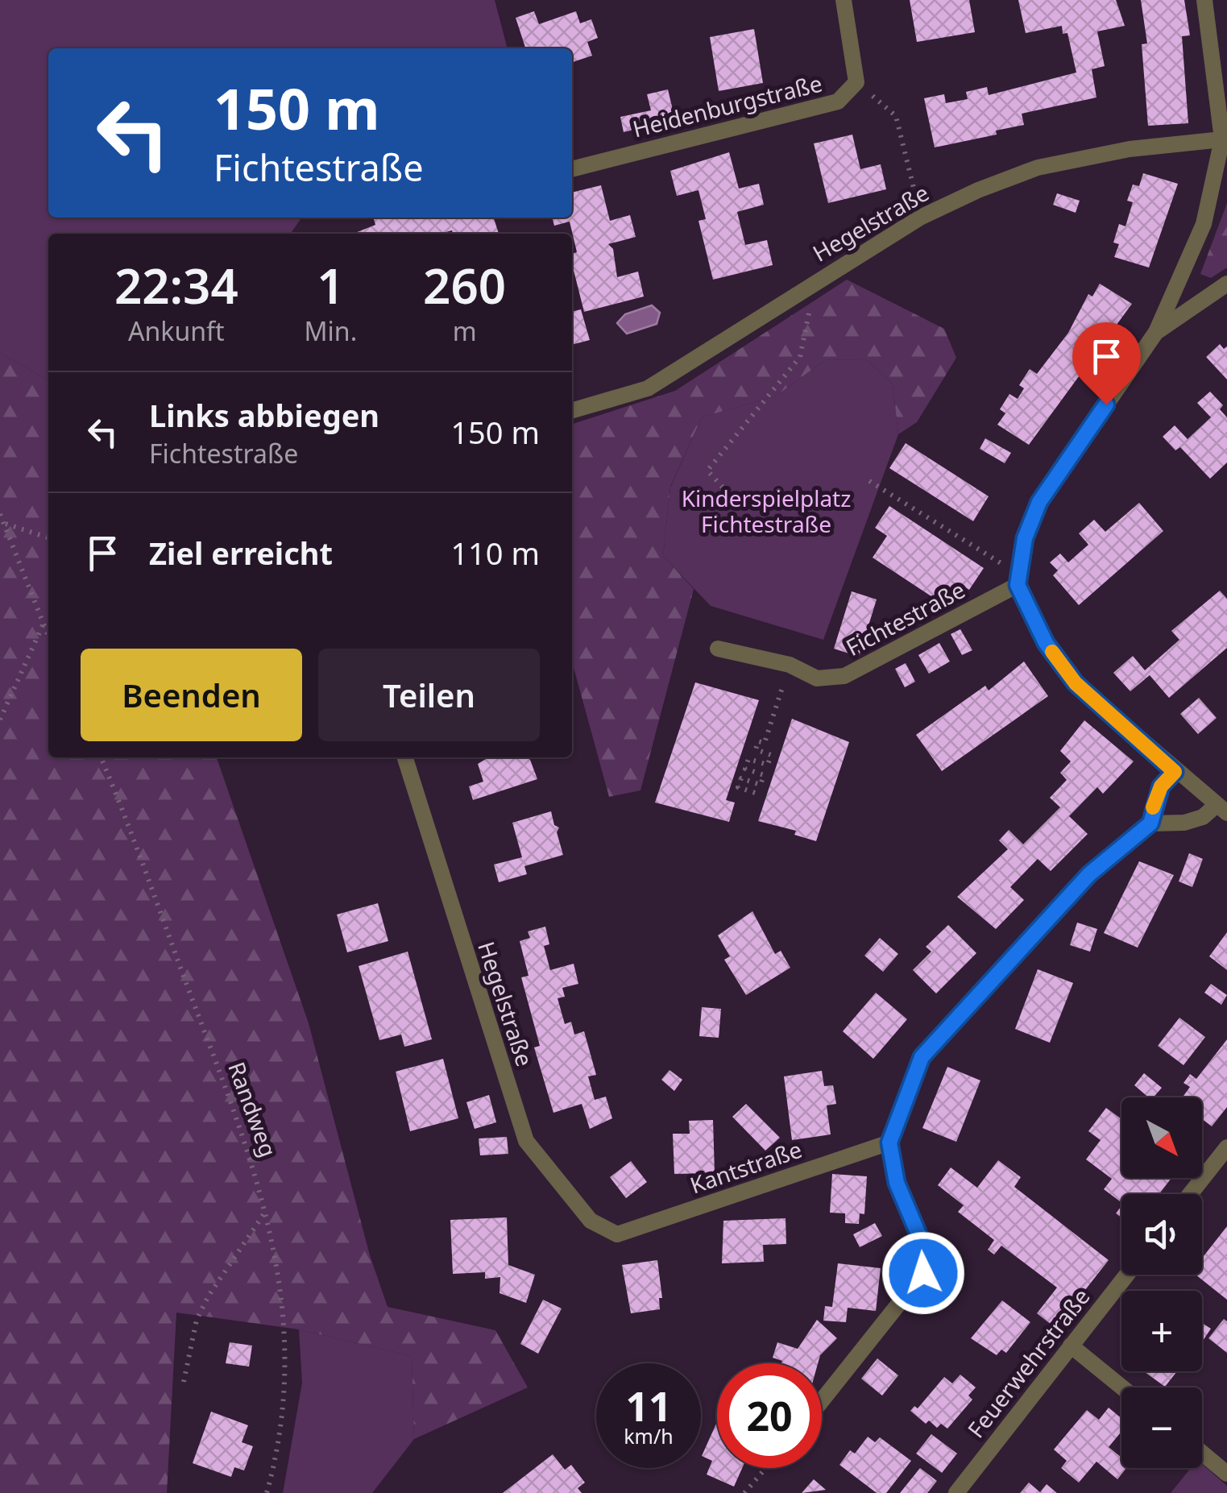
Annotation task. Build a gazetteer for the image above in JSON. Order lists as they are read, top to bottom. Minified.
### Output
{"streets":{"street":["Heidenburgstraße","Hegelstraße","Fichtestraße","Kantstraße","Feuerwehrstraße"],"path":["Randweg"]},"crossings":[["Hegelstraße","Kantstraße"]],"parks":["Kinderspielplatz Fichtestraße"],"north":"bottom right","page":{"turn":["150 m","Fichtestraße"],"eta":["22:34","Ankunft","1","Min.","260","m"],"list":[{"name":"Links abbiegen","note":"Fichtestraße","value":"150 m"},{"name":"Ziel erreicht","value":"110 m"}],"buttons":["Beenden","Teilen"],"map_buttons":["+","−"],"speed":"11 km/h","limit":"20"}}
